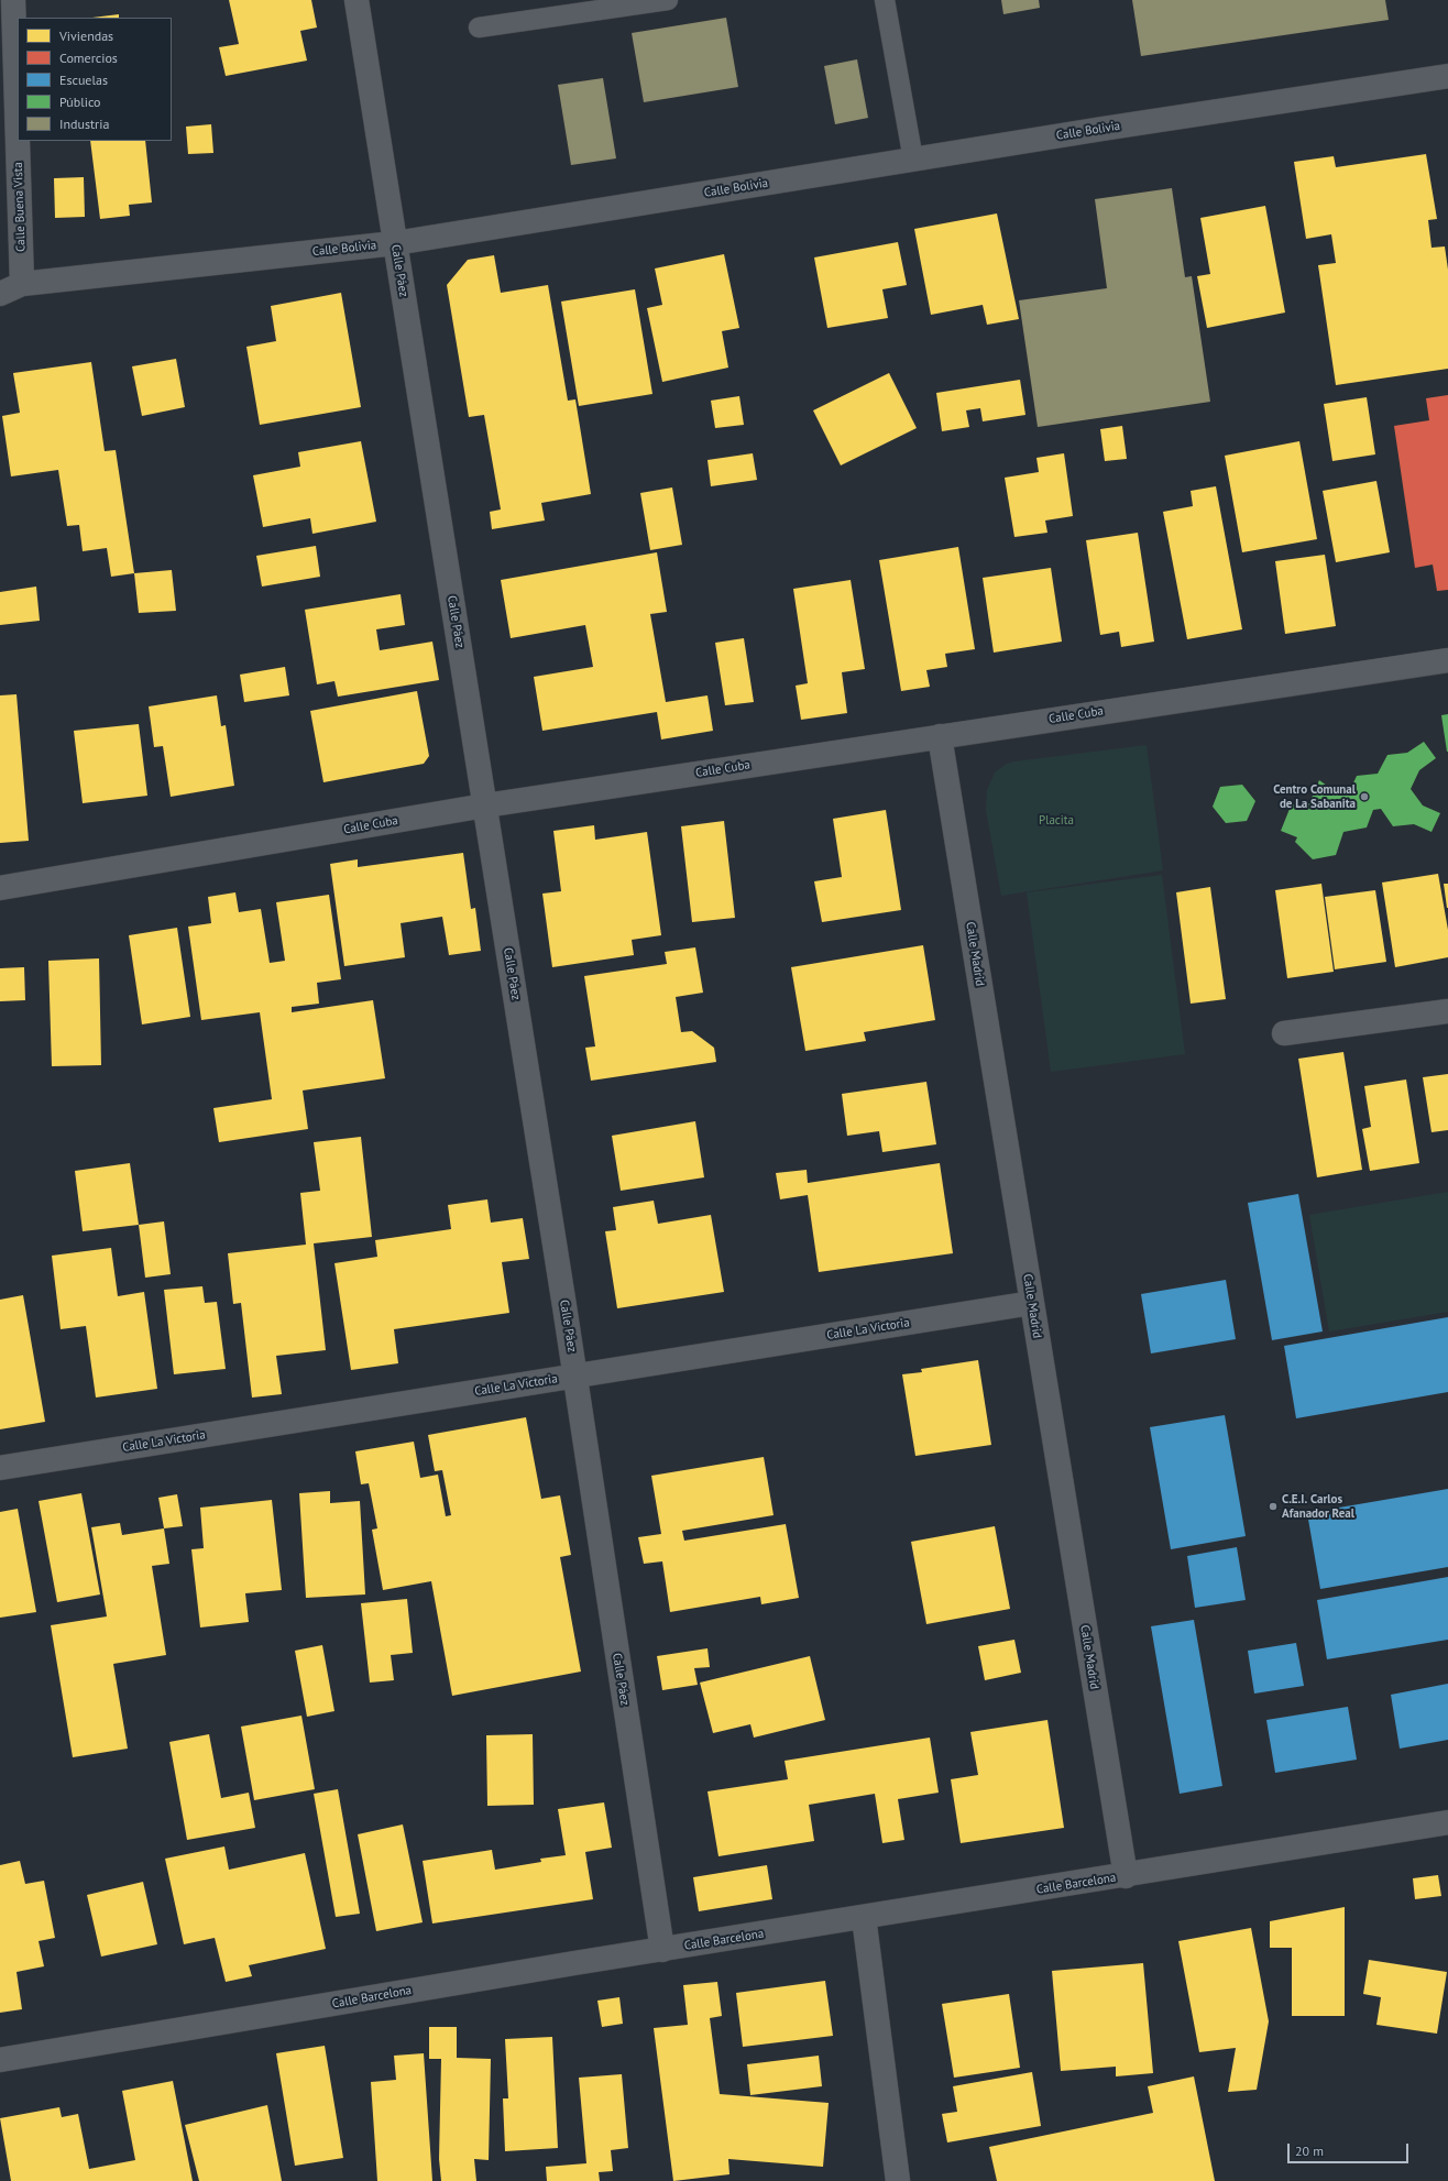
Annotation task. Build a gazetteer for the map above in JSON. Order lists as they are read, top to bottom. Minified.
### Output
{"streets":{"street":["Calle Bolivia","Calle Buena Vista","Calle Páez","Calle Cuba","Calle Madrid","Calle La Victoria","Calle Barcelona"]},"crossings":[["Calle Bolivia","Calle Buena Vista"],["Calle Bolivia","Calle Páez"],["Calle Páez","Calle Cuba"],["Calle Páez","Calle La Victoria"],["Calle Páez","Calle Barcelona"],["Calle Cuba","Calle Madrid"],["Calle Madrid","Calle La Victoria"],["Calle Madrid","Calle Barcelona"]],"parks":["Placita"],"places":["Centro Comunal de La Sabanita","C.E.I. Carlos Afanador Real"],"legend":["Viviendas","Comercios","Escuelas","Público","Industria"],"scale_bar":"20 m"}
